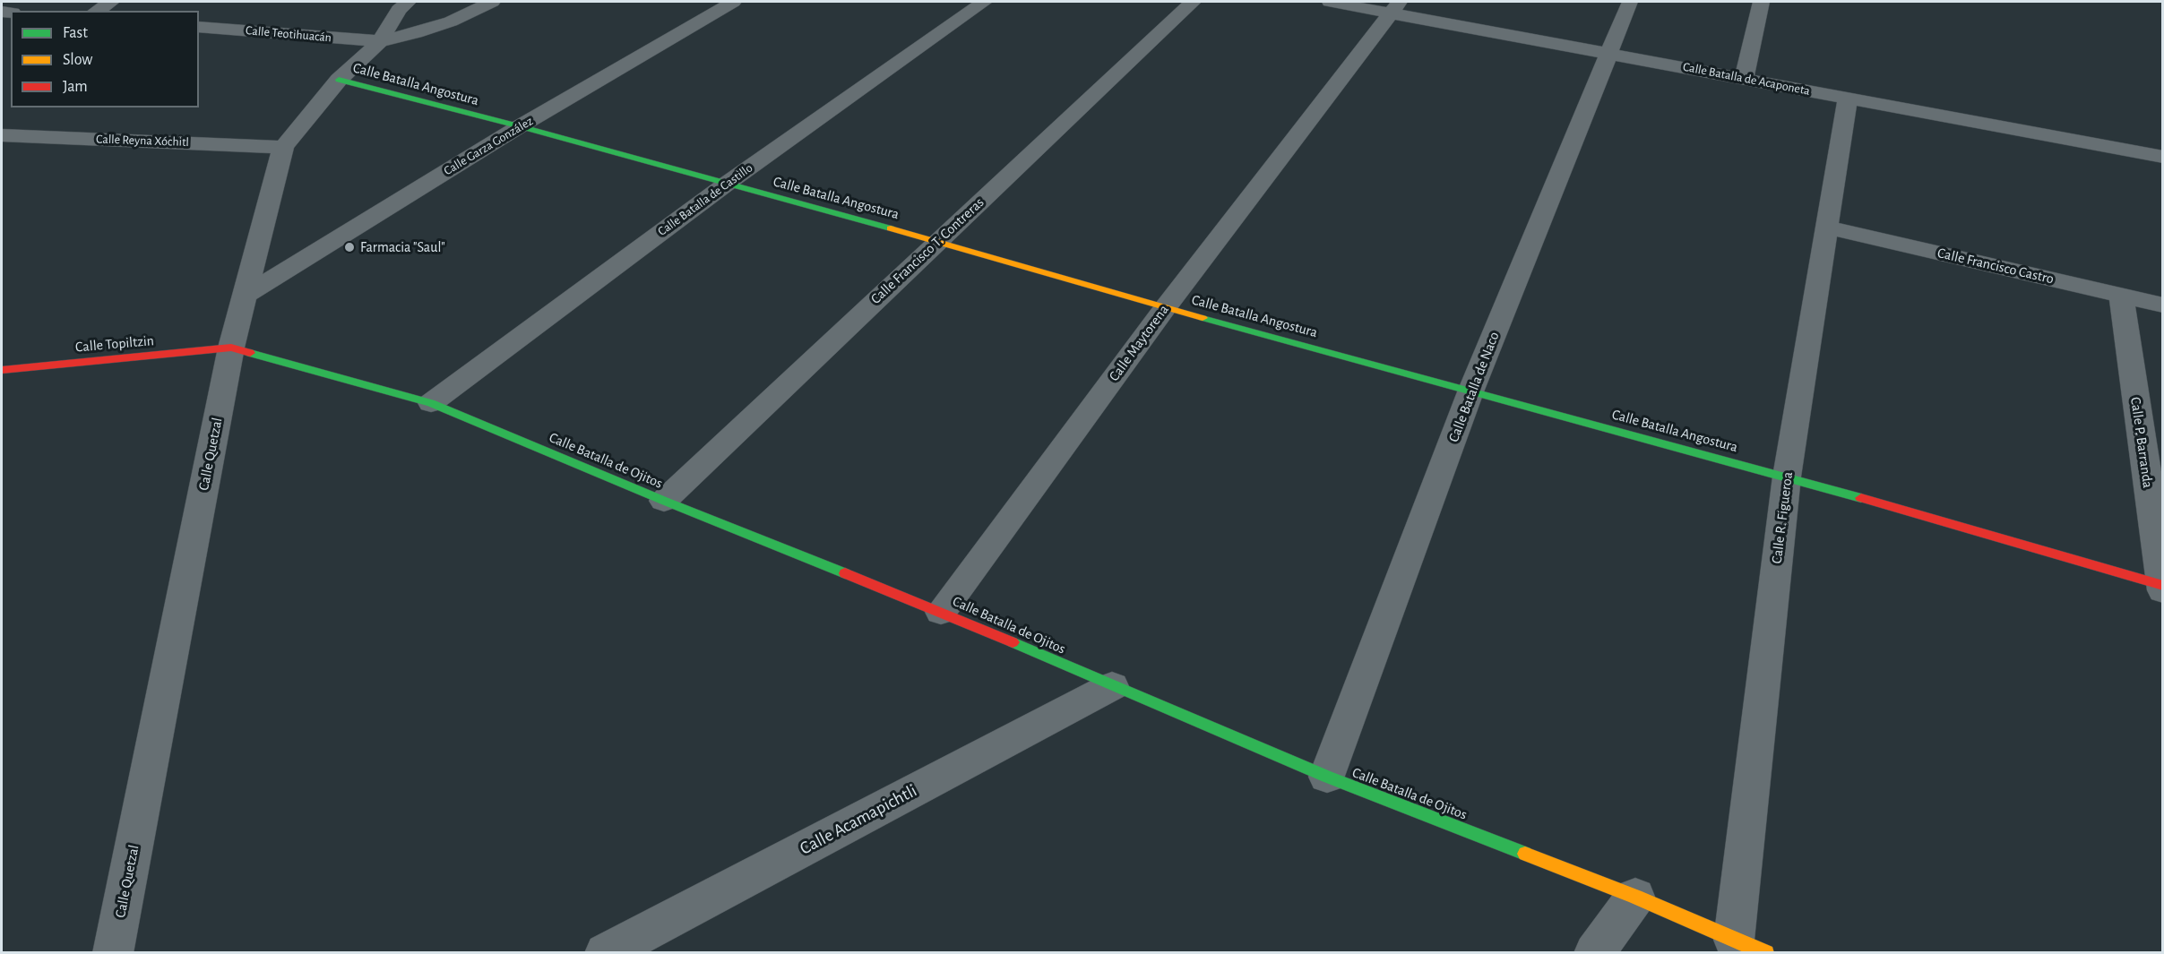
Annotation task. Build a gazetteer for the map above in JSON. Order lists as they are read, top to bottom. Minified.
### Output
{"streets":{"street":["Calle Teotihuacán","Calle Batalla de Acaponeta","Calle Batalla Angostura","Calle Reyna Xóchitl","Calle Garza González","Calle Batalla de Castillo","Calle Francisco T. Contreras","Calle Francisco Castro","Calle Maytorena","Calle Topiltzin","Calle Batalla de Naco","Calle P. Barranda","Calle Quetzal","Calle Batalla de Ojitos","Calle R. Figueroa","Calle Acamapichtli"]},"crossings":[["Calle Teotihuacán","Calle Quetzal"],["Calle Batalla de Acaponeta","Calle Maytorena"],["Calle Batalla de Acaponeta","Calle Batalla de Naco"],["Calle Batalla de Acaponeta","Calle R. Figueroa"],["Calle Batalla Angostura","Calle Garza González"],["Calle Batalla Angostura","Calle Batalla de Castillo"],["Calle Batalla Angostura","Calle Francisco T. Contreras"],["Calle Batalla Angostura","Calle Maytorena"],["Calle Batalla Angostura","Calle Batalla de Naco"],["Calle Batalla Angostura","Calle P. Barranda"],["Calle Batalla Angostura","Calle Quetzal"],["Calle Batalla Angostura","Calle R. Figueroa"],["Calle Reyna Xóchitl","Calle Quetzal"],["Calle Garza González","Calle Quetzal"],["Calle Batalla de Castillo","Calle Batalla de Ojitos"],["Calle Francisco T. Contreras","Calle Batalla de Ojitos"],["Calle Francisco Castro","Calle P. Barranda"],["Calle Francisco Castro","Calle R. Figueroa"],["Calle Maytorena","Calle Batalla de Ojitos"],["Calle Topiltzin","Calle Quetzal"],["Calle Topiltzin","Calle Batalla de Ojitos"],["Calle Batalla de Naco","Calle Batalla de Ojitos"],["Calle Quetzal","Calle Batalla de Ojitos"],["Calle Batalla de Ojitos","Calle R. Figueroa"],["Calle Batalla de Ojitos","Calle Acamapichtli"]],"places":["Farmacia \"Saul\""],"legend":["Fast","Slow","Jam"]}
